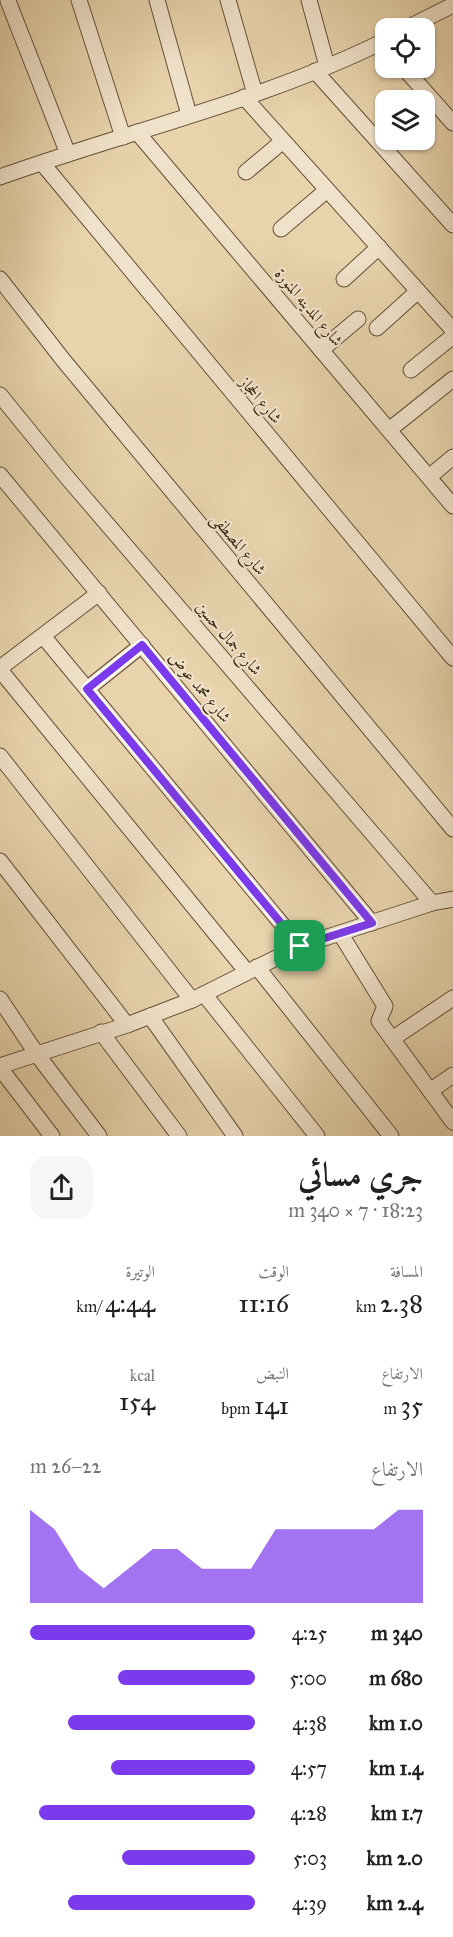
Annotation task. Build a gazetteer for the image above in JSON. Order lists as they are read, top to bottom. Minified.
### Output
{"streets":{"street":["شارع المدينه المنورة","شارع الحجاز","شارع المصطفى","شارع جمال حسين","شارع محمد عوض"]},"page":{"heading":["جري مسائي","18:23 · 7 × 340 m"],"stats":[["المسافة","2.38 km"],["الوقت","11:16"],["الوتيرة","4:44 /km"],["الارتفاع","35 m"],["النبض","141 bpm"],["kcal","154"]],"chart":["الارتفاع","22–26 m"],"list":[{"name":"340 m","note":"4:25"},{"name":"680 m","note":"5:00"},{"name":"1.0 km","note":"4:38"},{"name":"1.4 km","note":"4:57"},{"name":"1.7 km","note":"4:28"},{"name":"2.0 km","note":"5:03"},{"name":"2.4 km","note":"4:39"}]}}
